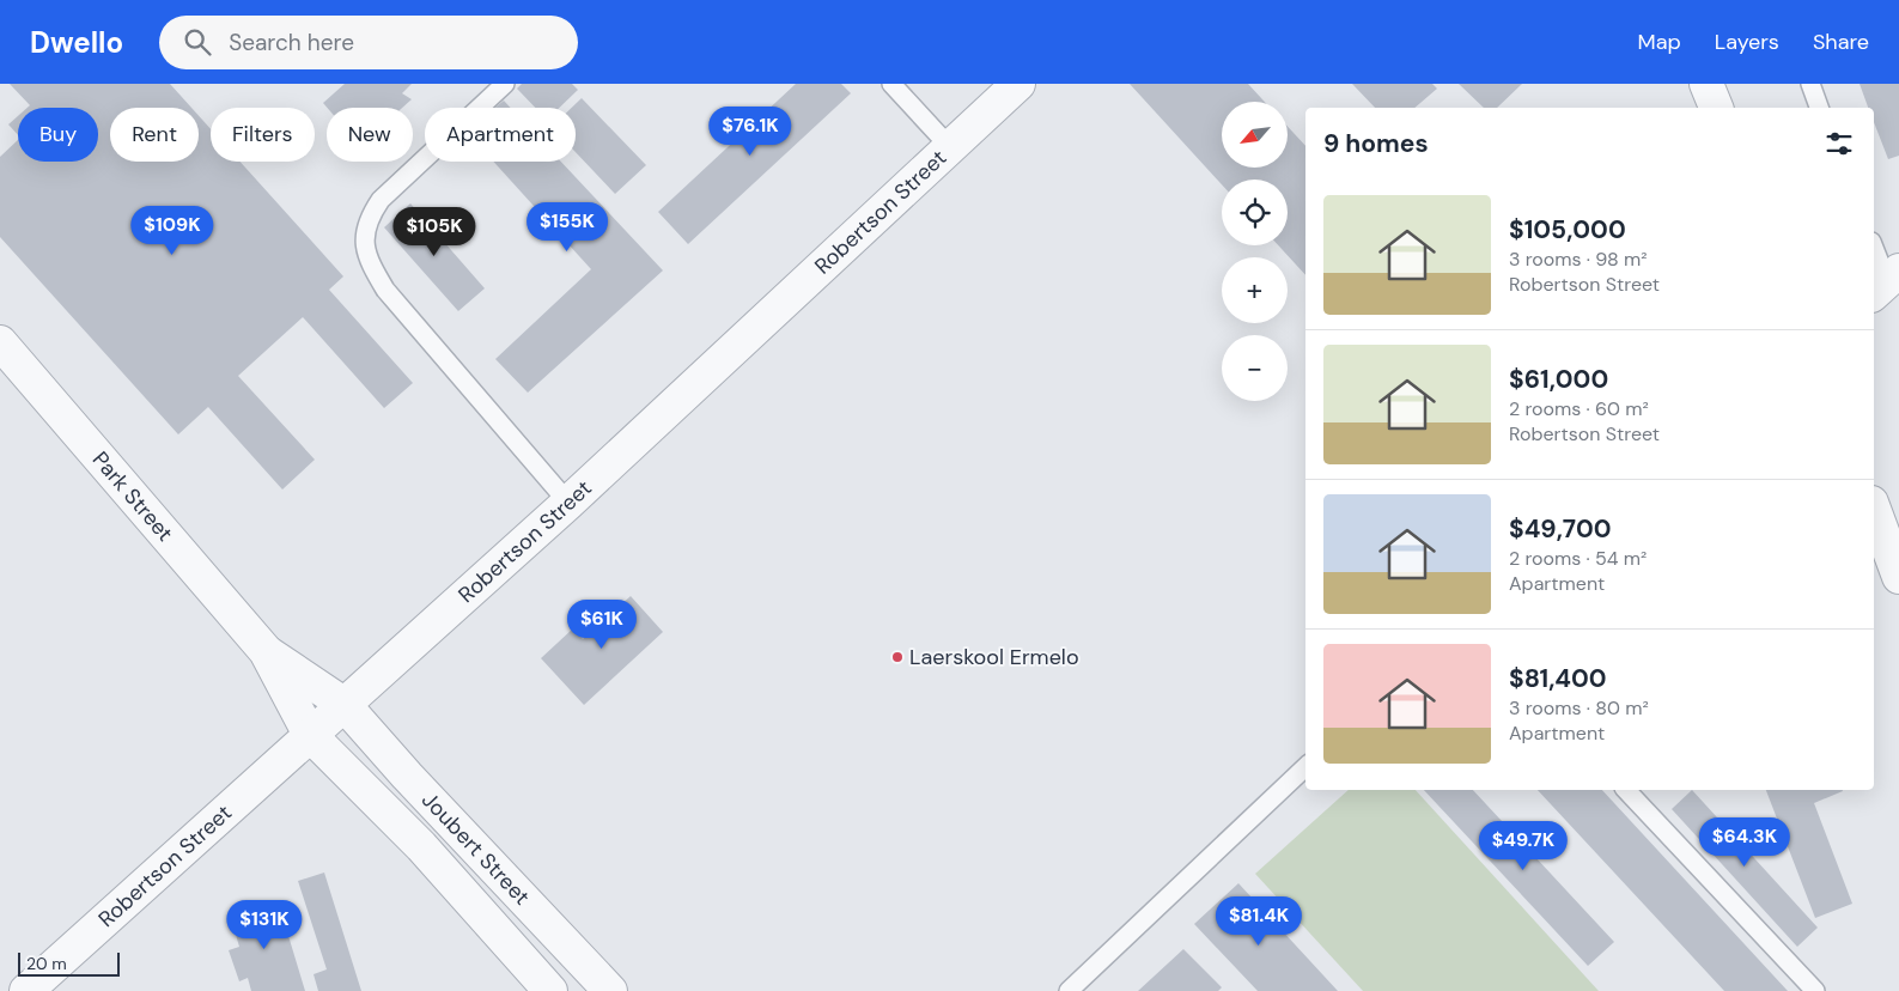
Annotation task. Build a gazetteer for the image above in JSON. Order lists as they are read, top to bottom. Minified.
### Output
{"streets":{"street":["Robertson Street","Park Street","Joubert Street"]},"crossings":[["Robertson Street","Park Street"],["Robertson Street","Joubert Street"],["Park Street","Joubert Street"]],"places":["Laerskool Ermelo"],"scale_bar":"20 m","north":"bottom left","page":{"header":"Dwello","search":"Search here","nav":["Map","Layers","Share"],"map_buttons":["+","−"],"price":["$76.1K","$155K","$109K","$105K","$61K","$64.3K","$49.7K","$81.4K","$131K"],"chip":["Buy","Rent","Filters","New","Apartment"],"heading":"9 homes","list":[{"name":"$105,000","note":"3 rooms · 98 m² · Robertson Street"},{"name":"$61,000","note":"2 rooms · 60 m² · Robertson Street"},{"name":"$49,700","note":"2 rooms · 54 m² · Apartment"},{"name":"$81,400","note":"3 rooms · 80 m² · Apartment"}],"scale":"20 m"}}
